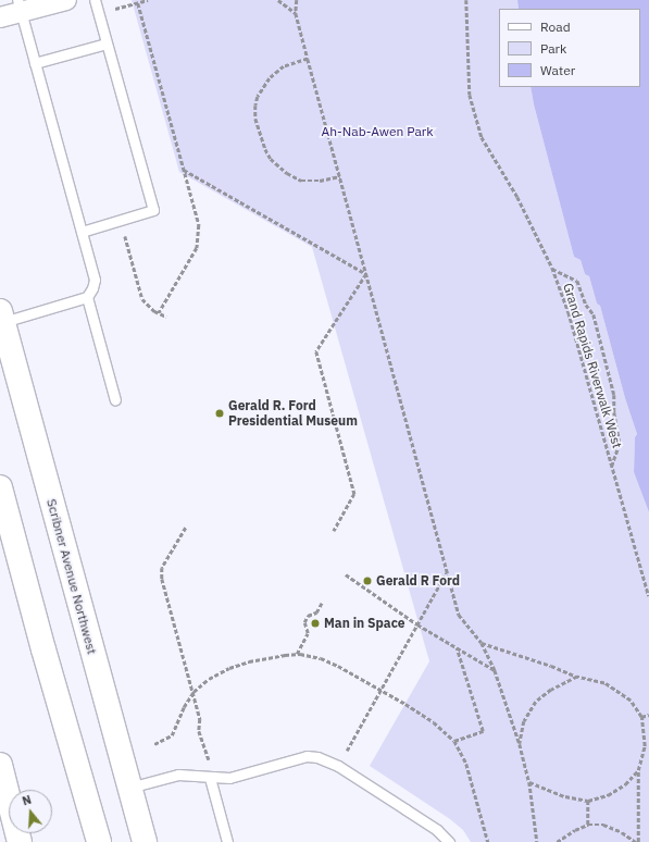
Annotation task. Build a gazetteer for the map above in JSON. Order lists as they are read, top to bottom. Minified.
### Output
{"streets":{"main road":["Scribner Avenue Northwest"],"path":["Grand Rapids Riverwalk West"]},"parks":["Ah-Nab-Awen Park"],"places":["Gerald R. Ford Presidential Museum","Gerald R Ford","Man in Space"],"legend":["Road","Park","Water"],"north":"top"}
